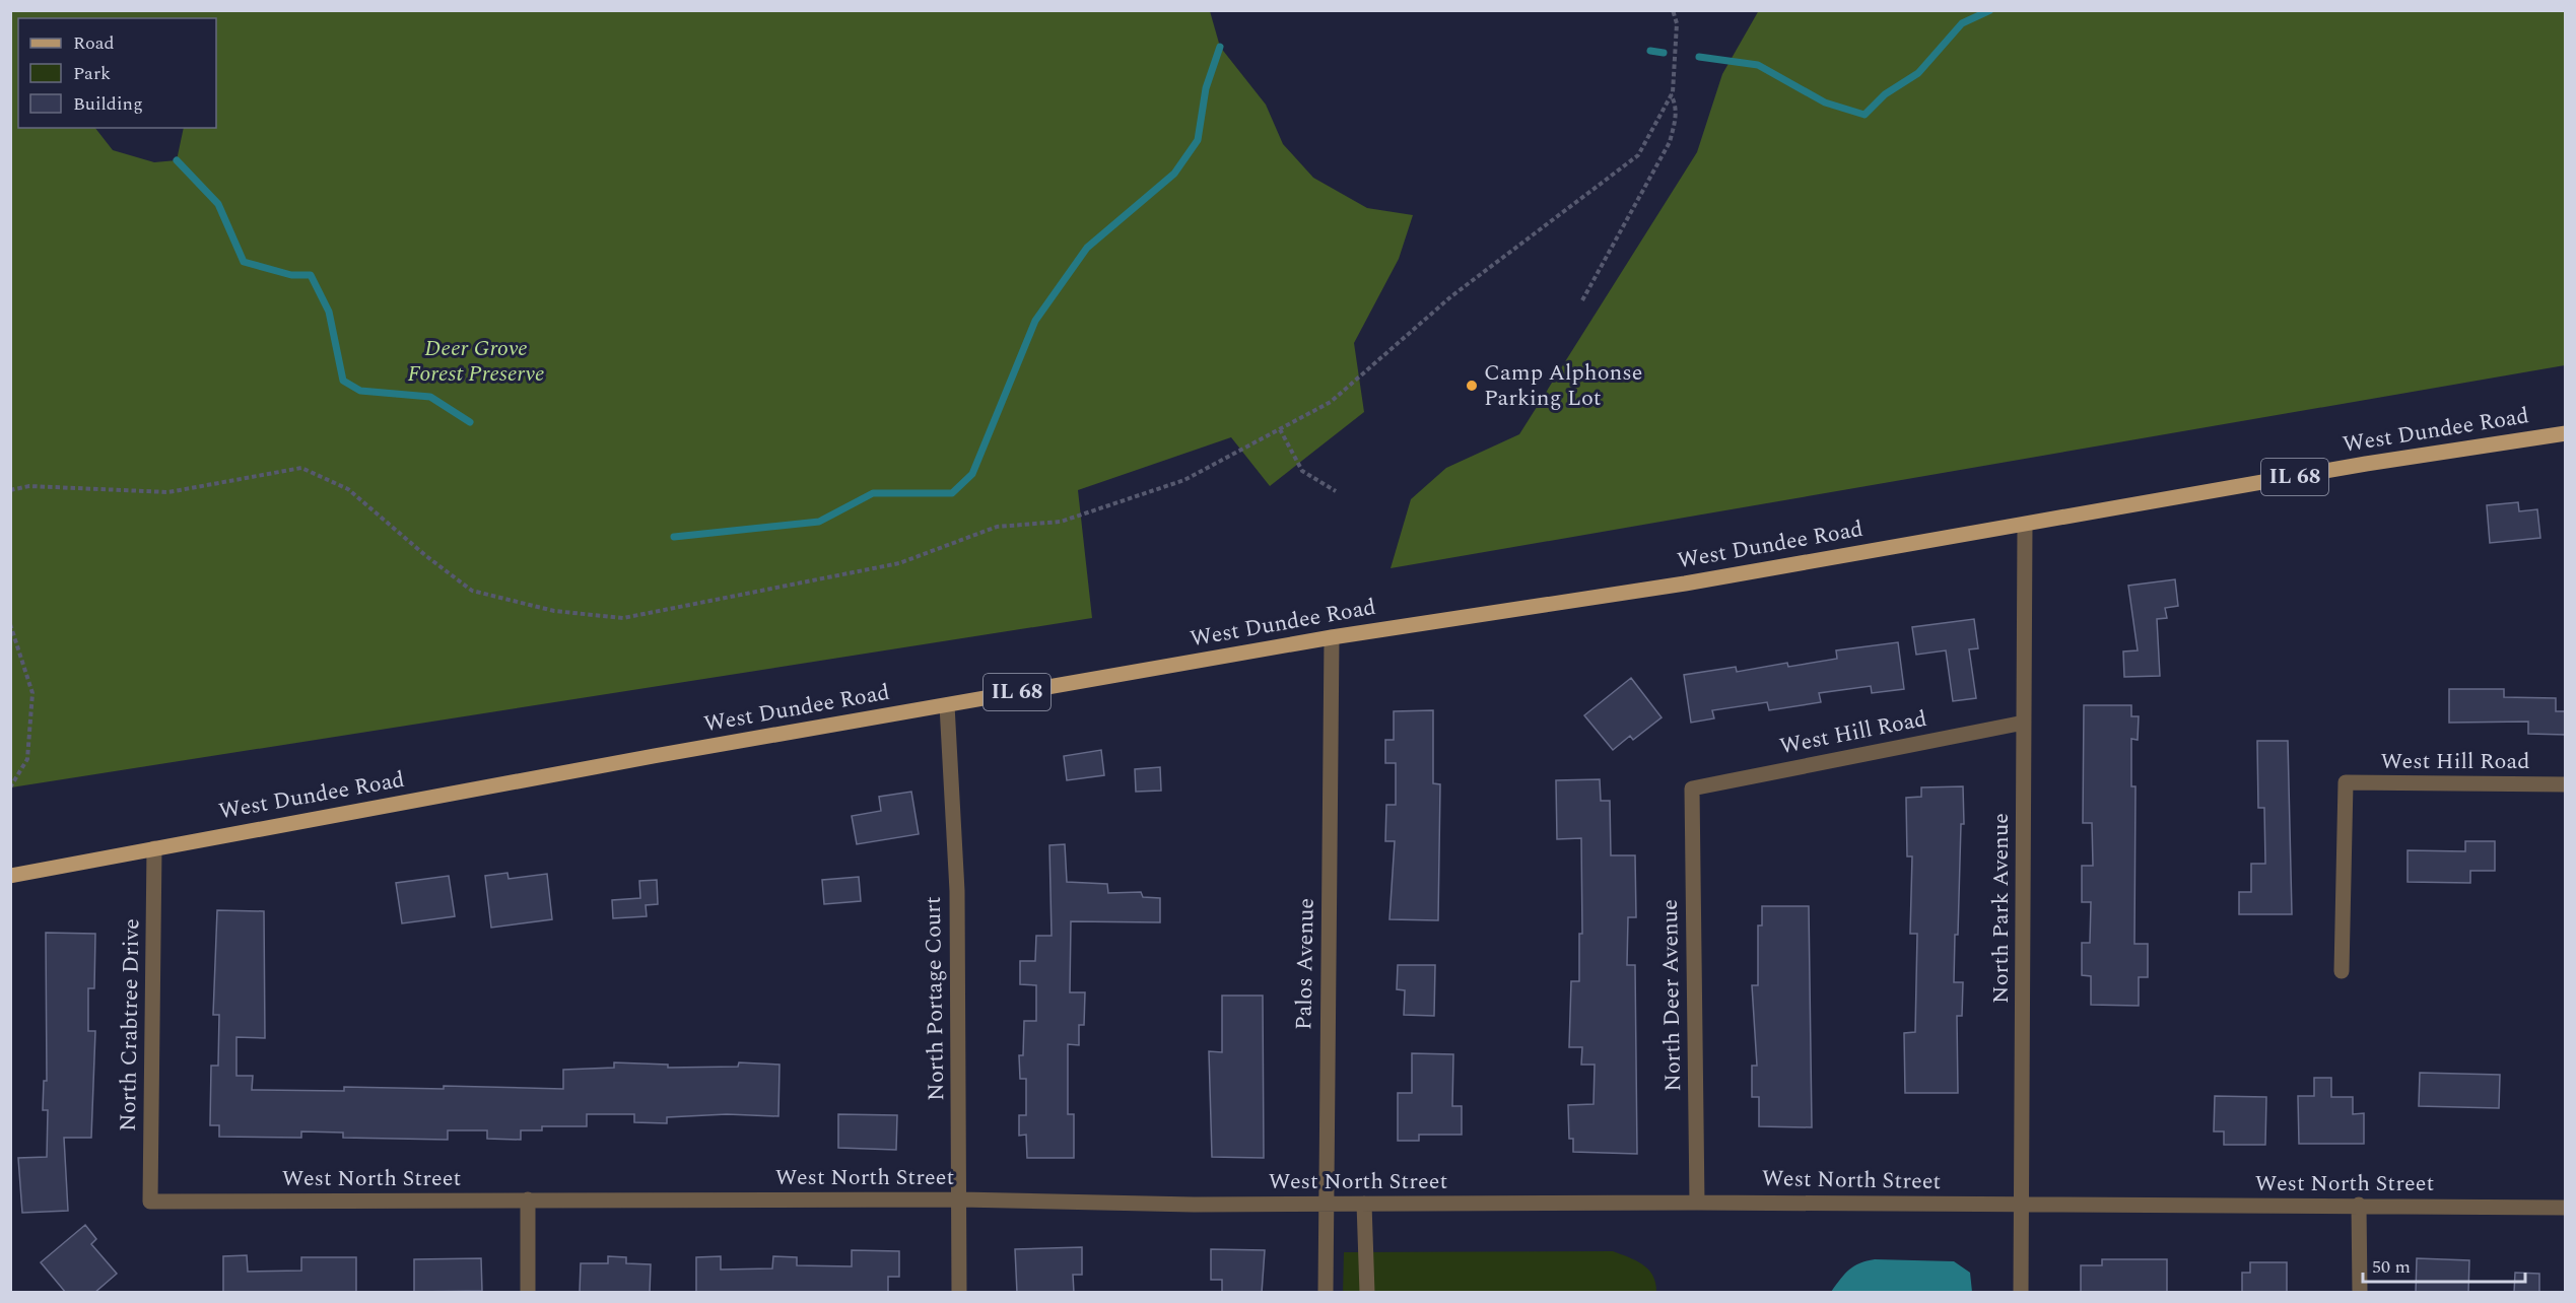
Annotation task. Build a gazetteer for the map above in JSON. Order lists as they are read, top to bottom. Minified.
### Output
{"streets":{"main road":["West Dundee Road","IL 68"],"street":["West Hill Road","North Park Avenue","Palos Avenue","North Deer Avenue","North Portage Court","North Crabtree Drive","West North Street"]},"crossings":[["West Dundee Road","North Park Avenue"],["West Dundee Road","Palos Avenue"],["West Dundee Road","North Portage Court"],["West Dundee Road","North Crabtree Drive"],["West Hill Road","North Park Avenue"],["West Hill Road","North Deer Avenue"],["North Park Avenue","West North Street"],["Palos Avenue","West North Street"],["North Deer Avenue","West North Street"],["North Portage Court","West North Street"],["North Crabtree Drive","West North Street"]],"parks":["Deer Grove Forest Preserve"],"places":["Camp Alphonse Parking Lot"],"legend":["Road","Park","Building"],"scale_bar":"50 m"}
